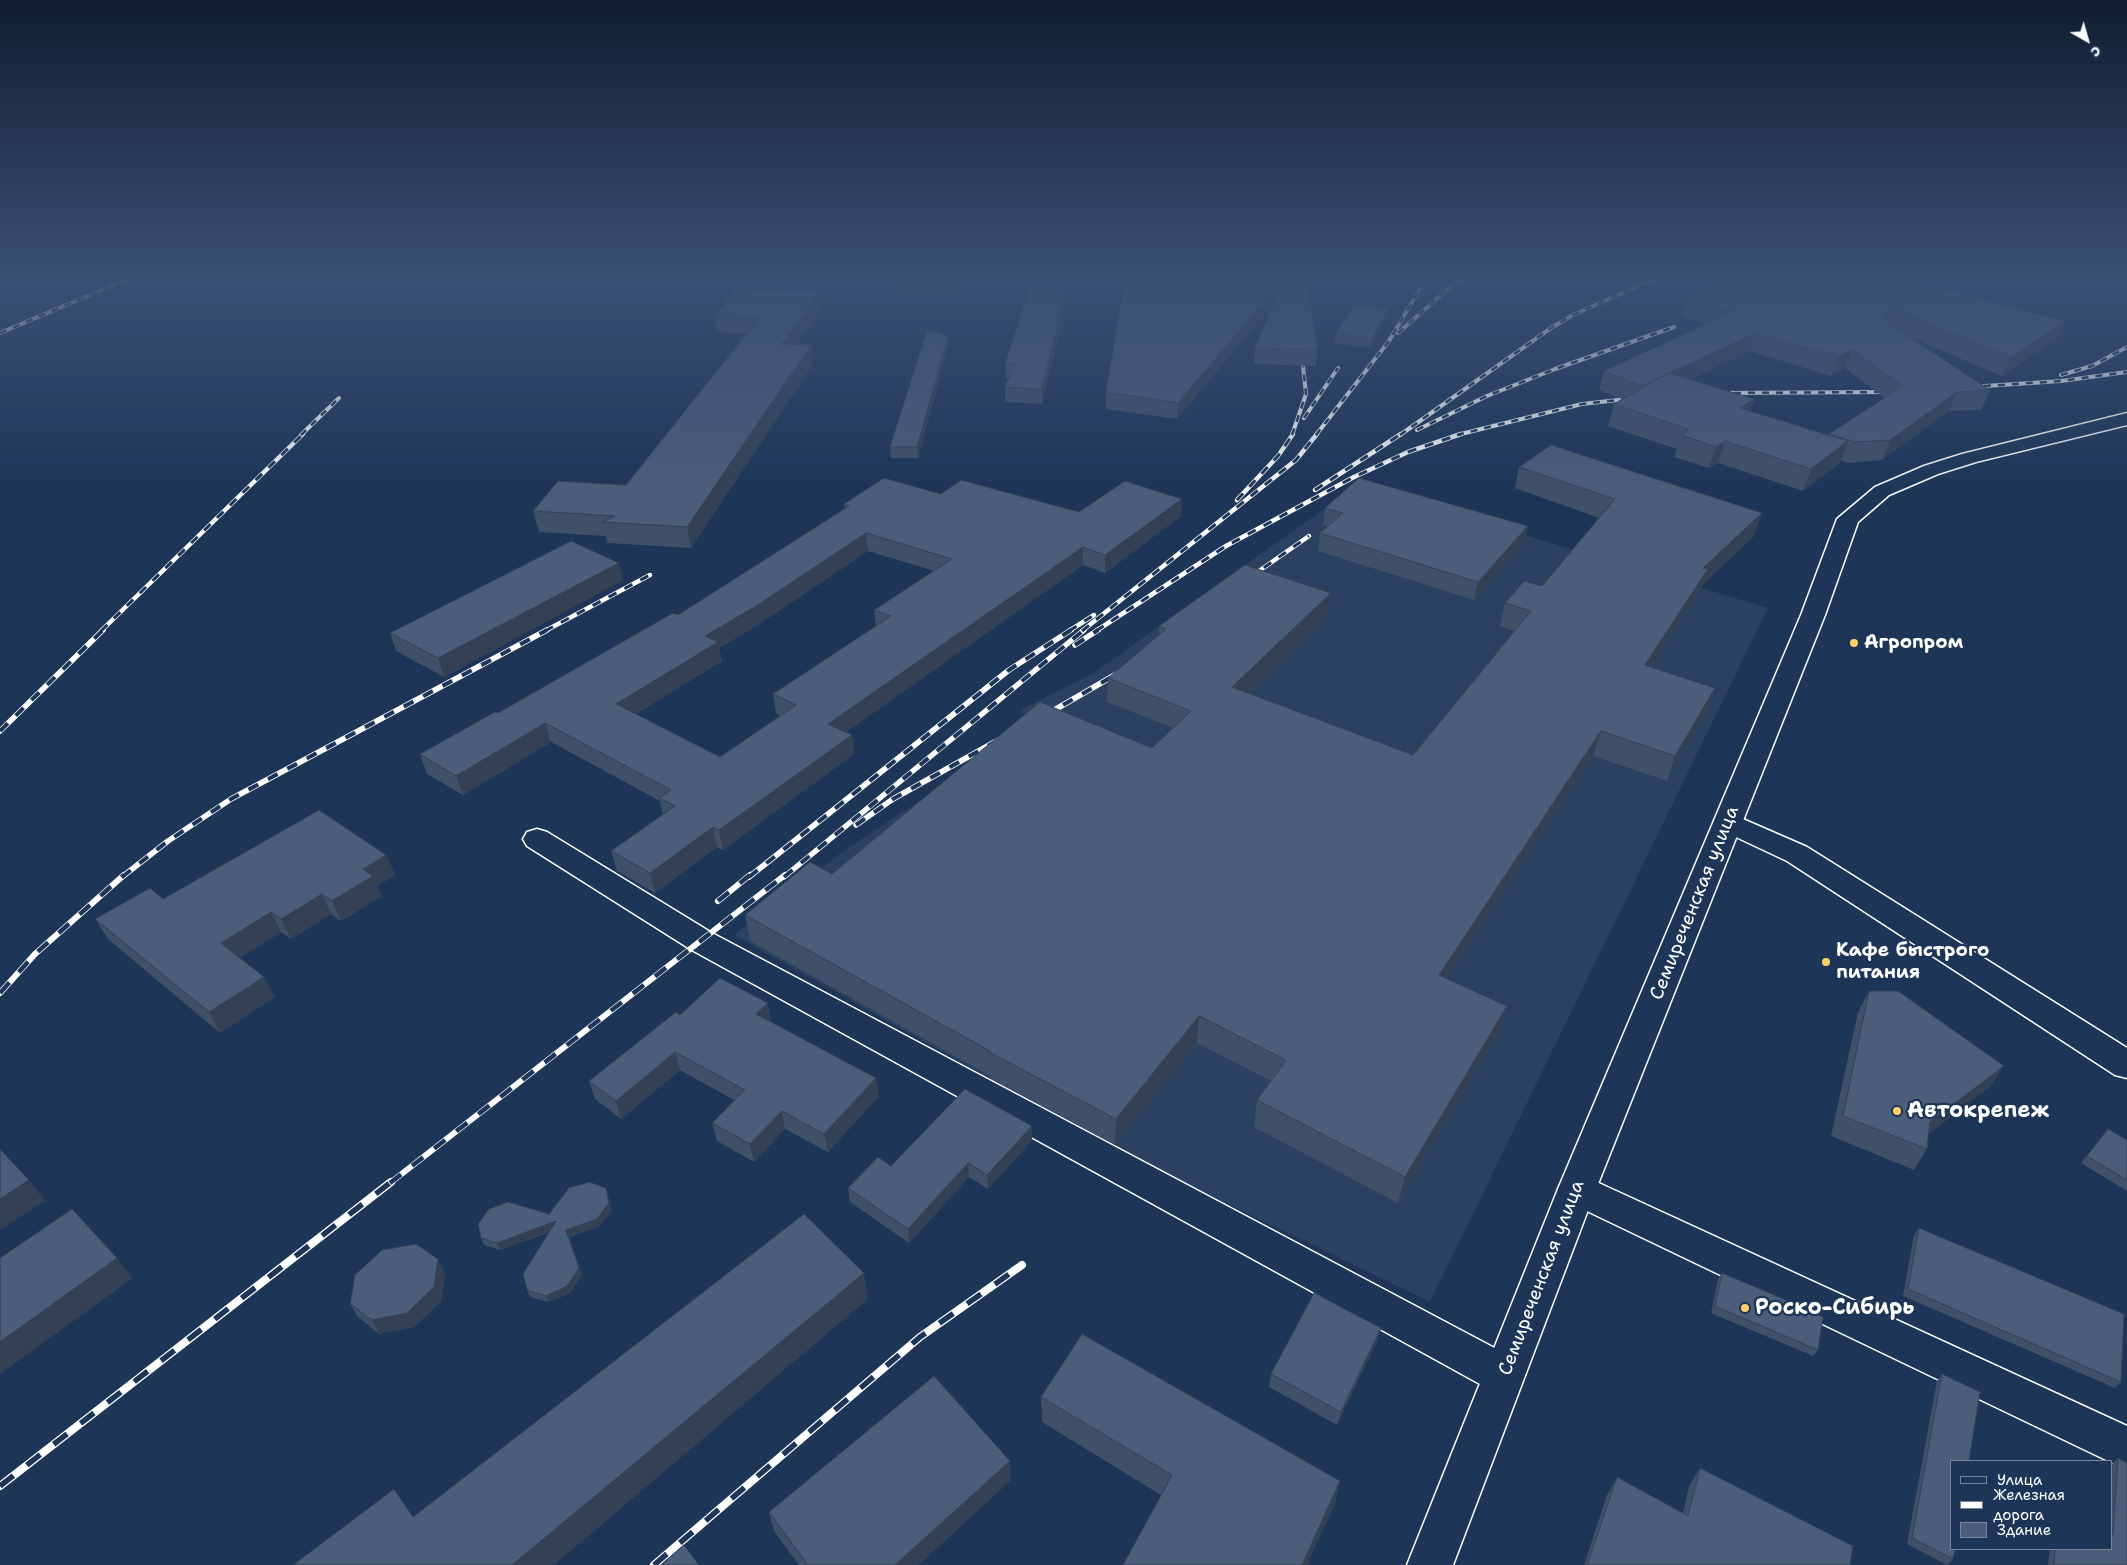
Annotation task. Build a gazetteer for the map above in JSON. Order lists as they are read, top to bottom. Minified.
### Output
{"streets":{"main road":["Семиреченская улица"]},"places":["Агропром","Кафе быстрого питания","Автокрепеж","Роско-Сибирь"],"legend":["Улица","Железная дорога","Здание"],"north":"bottom right"}
